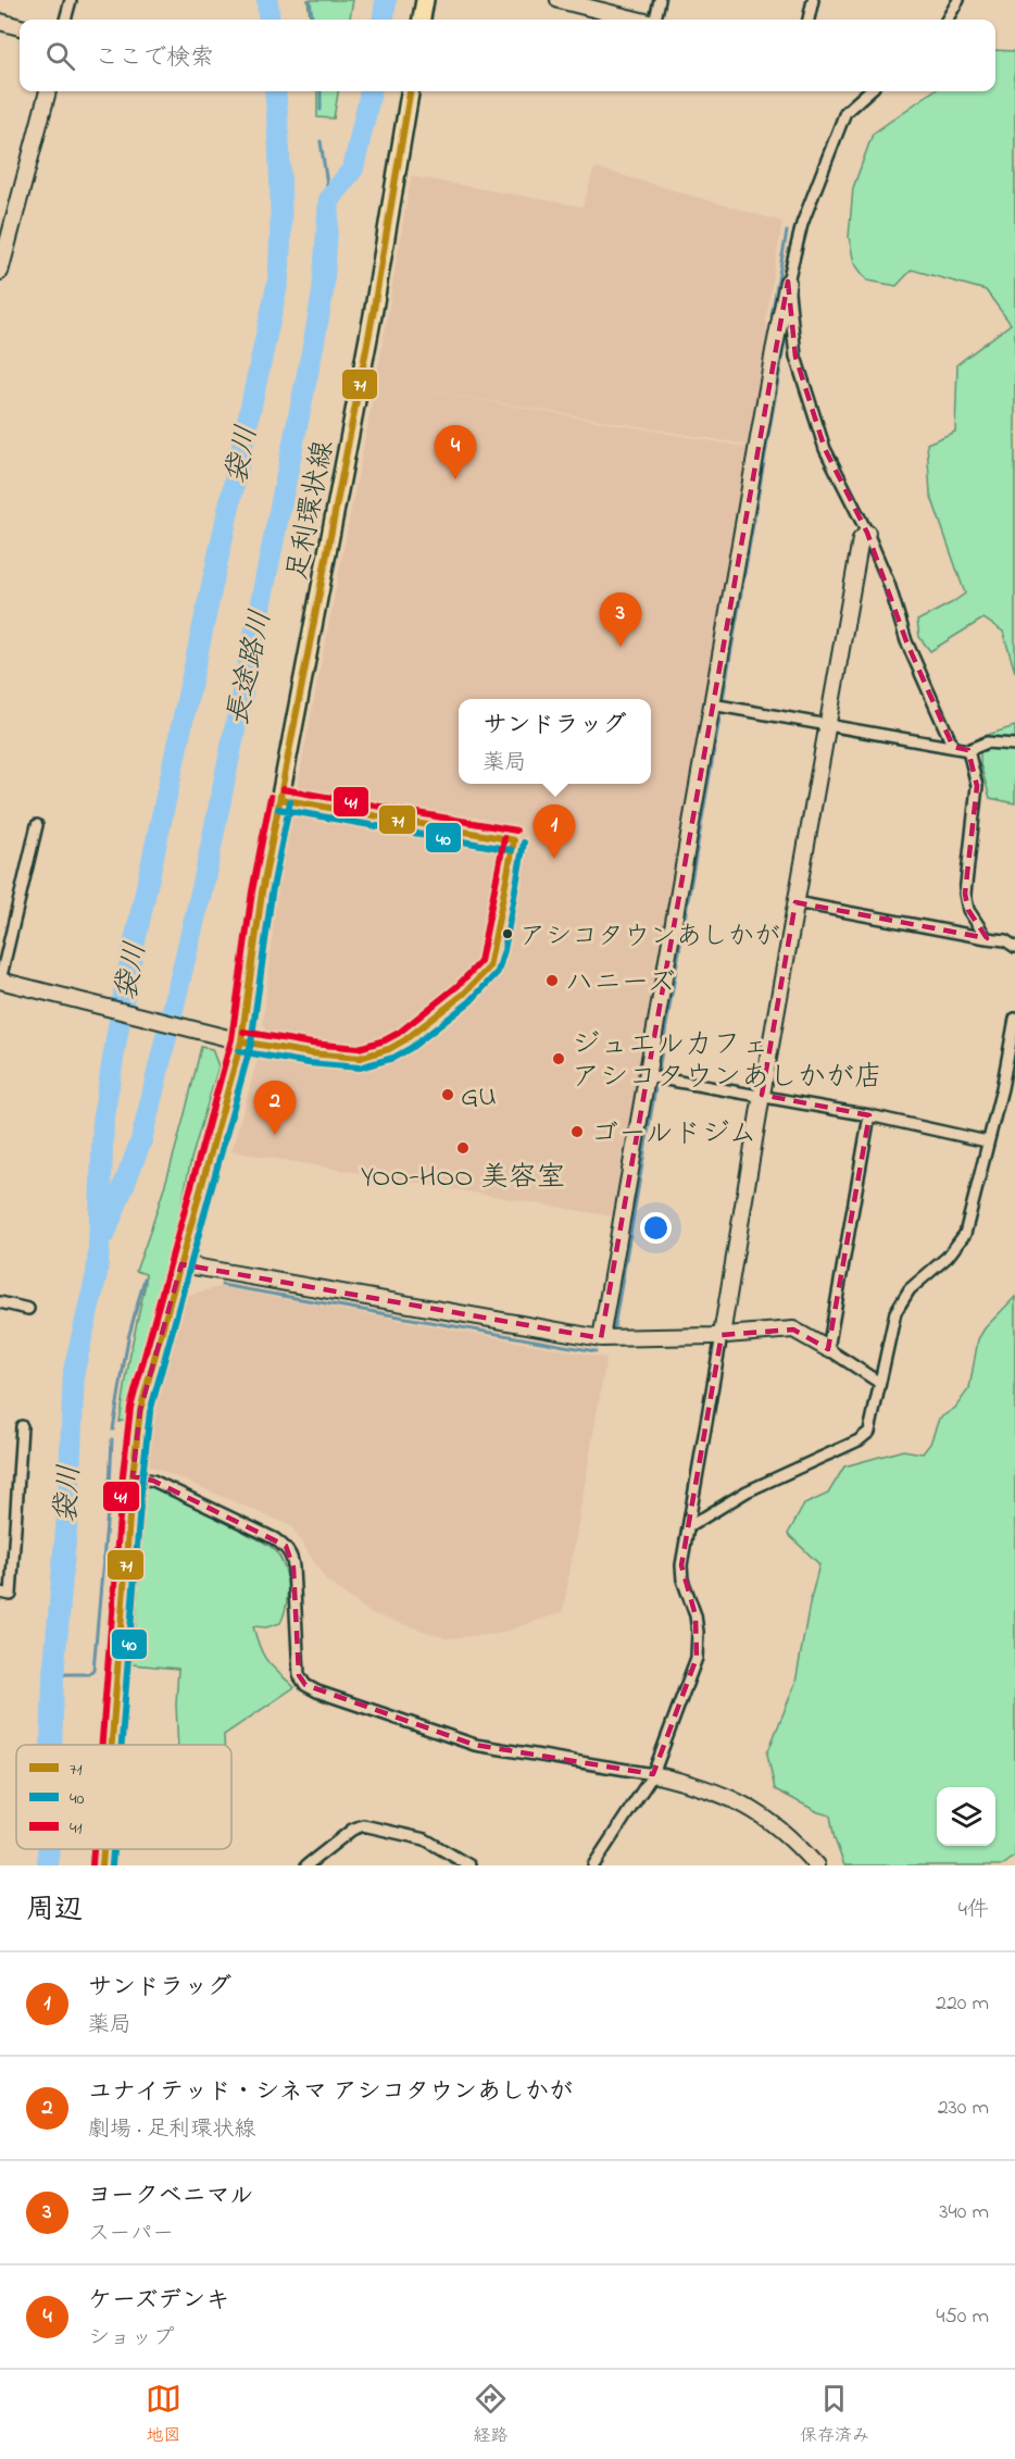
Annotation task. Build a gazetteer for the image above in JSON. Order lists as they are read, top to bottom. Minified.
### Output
{"streets":{"main road":["足利環状線"]},"water":["袋川","長途路川"],"places":["アシコタウンあしかが","ハニーズ","ジュエルカフェ アシコタウンあしかが店","GU","ゴールドジム","YOO-HOO 美容室"],"lines":["transit line 71","transit line 41","transit line 40"],"legend":["71","40","41"],"page":{"search":"ここで検索","pins":["4","3","1","2"],"popup":["サンドラッグ","薬局"],"heading":["周辺","4件"],"list":[{"mark":"1","name":"サンドラッグ","note":"薬局","value":"220 m"},{"mark":"2","name":"ユナイテッド・シネマ アシコタウンあしかが","note":"劇場 · 足利環状線","value":"230 m"},{"mark":"3","name":"ヨークベニマル","note":"スーパー","value":"340 m"},{"mark":"4","name":"ケーズデンキ","note":"ショップ","value":"450 m"}],"nav":["地図","経路","保存済み"]}}
